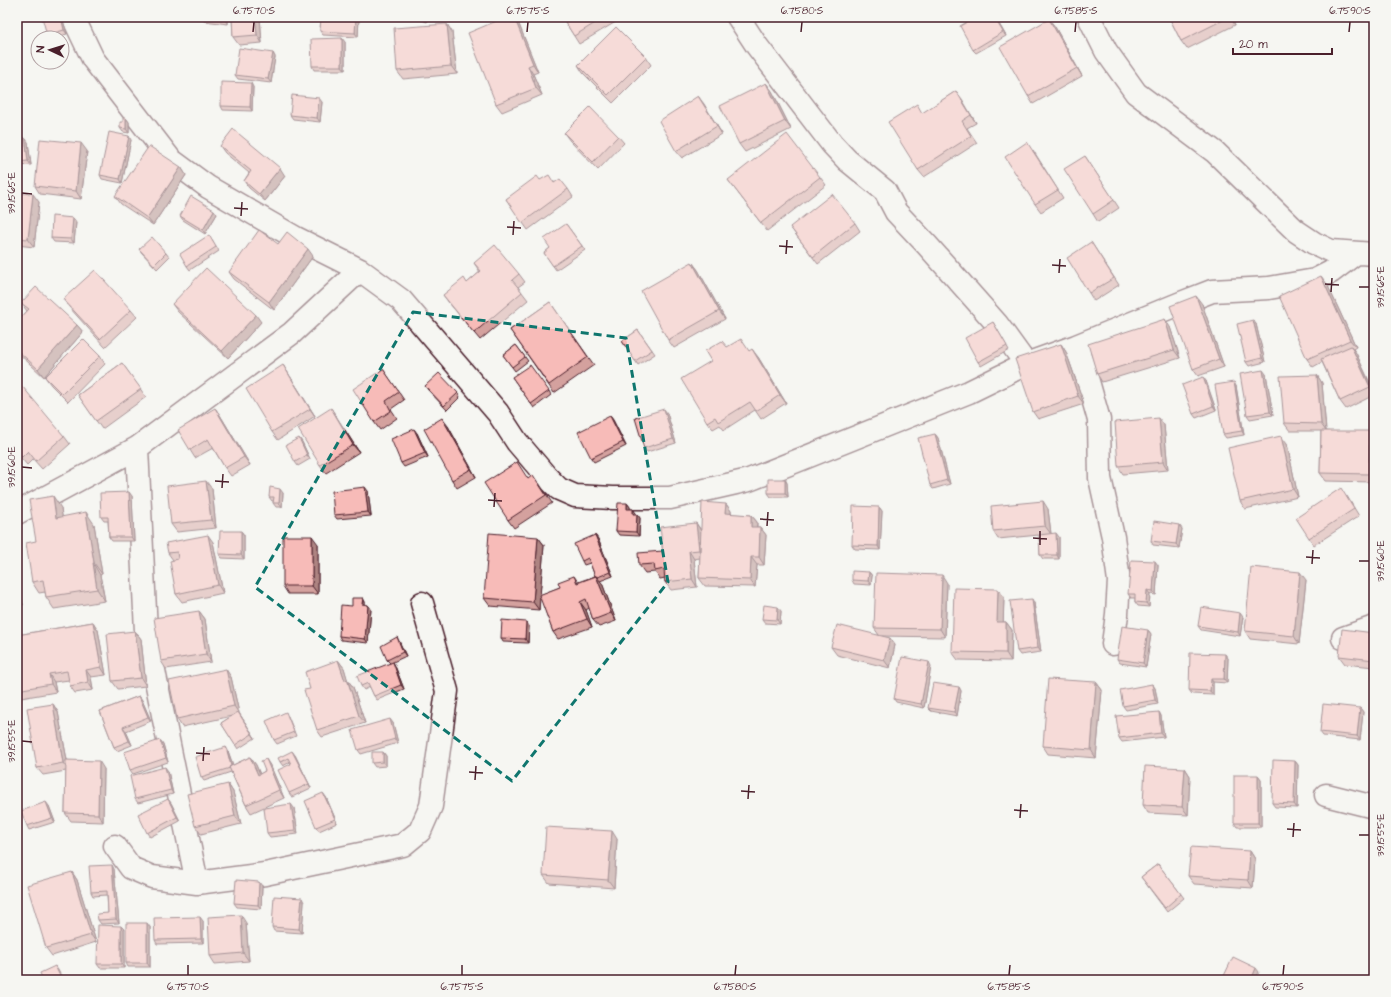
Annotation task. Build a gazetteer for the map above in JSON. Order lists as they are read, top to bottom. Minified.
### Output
{"scale_bar":"20 m","north":"left","coordinates":["6.7570°S","6.7575°S","6.7580°S","6.7585°S","6.7590°S","39.1565°E","39.1560°E","39.1555°E"]}
